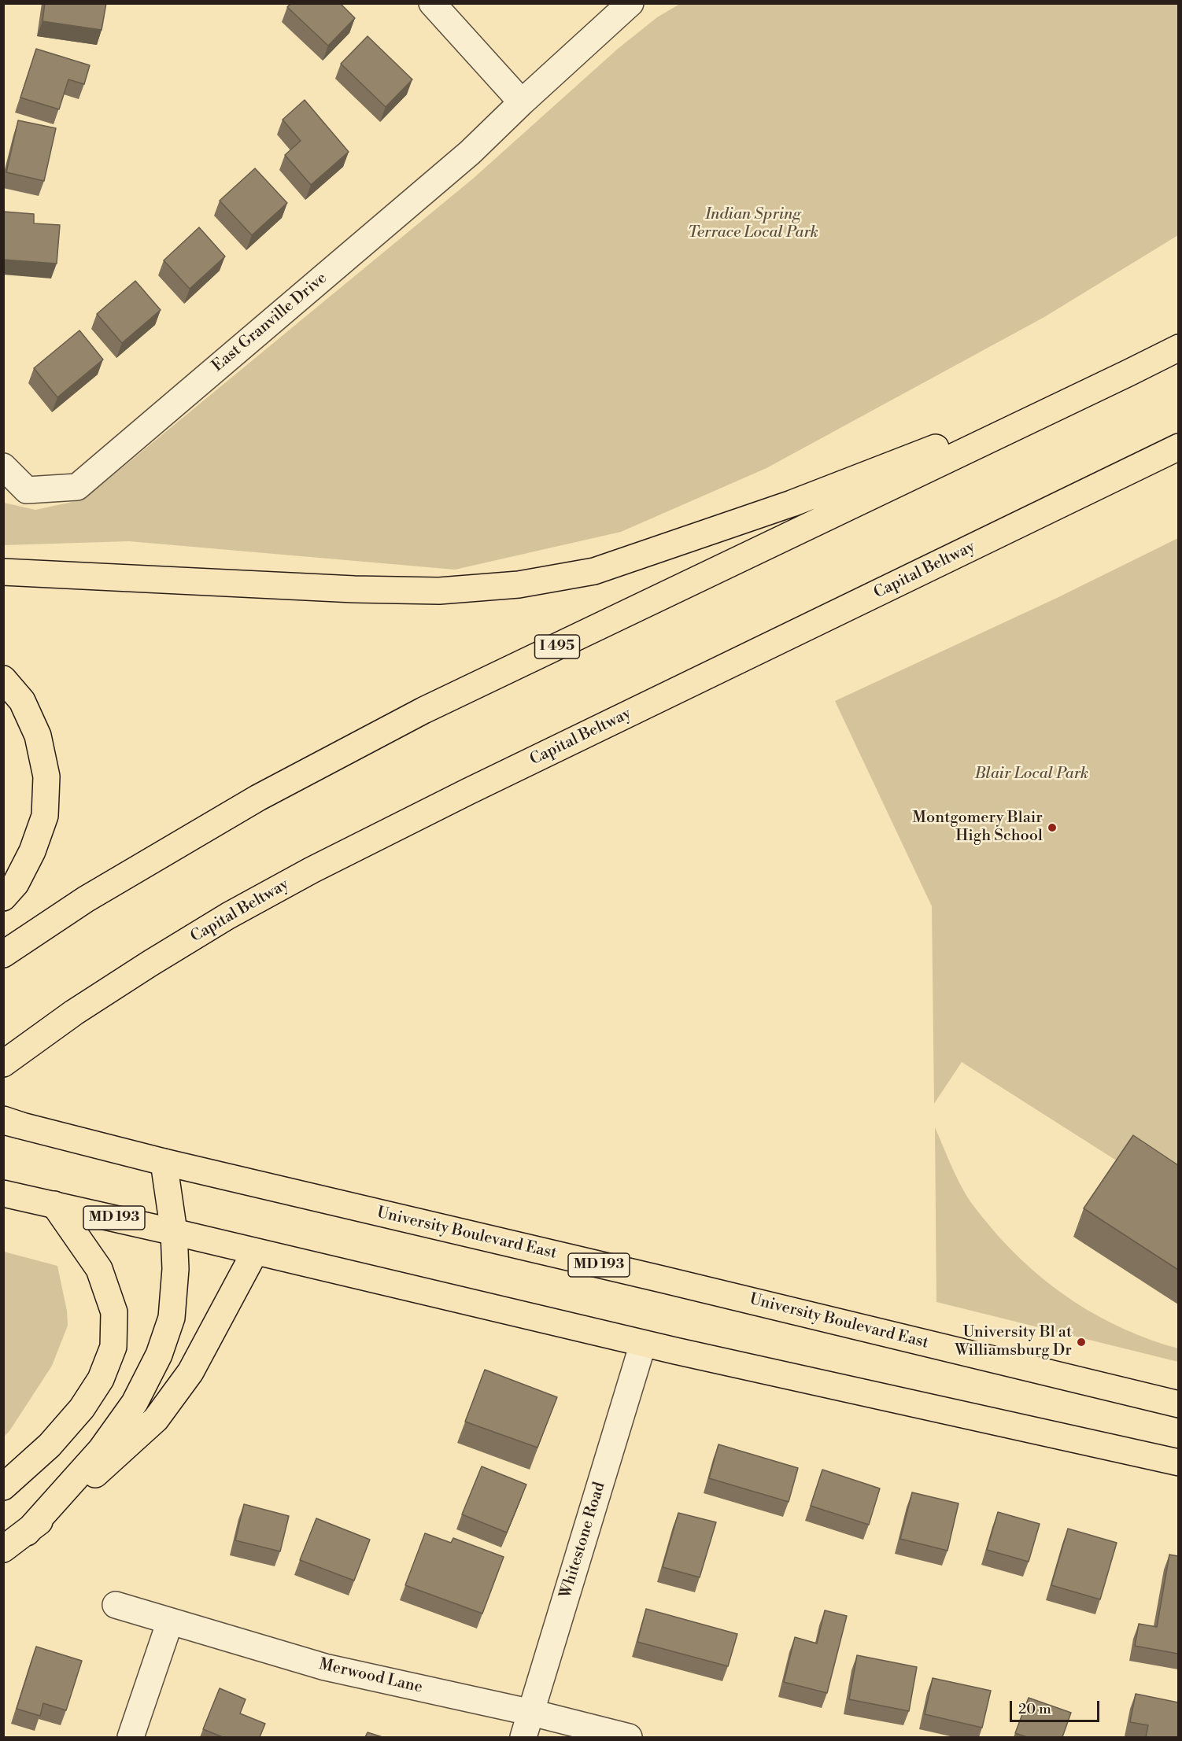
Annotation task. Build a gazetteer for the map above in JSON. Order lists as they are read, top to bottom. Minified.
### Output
{"streets":{"main road":["Capital Beltway","I 495","MD 193","University Boulevard East"],"street":["East Granville Drive","Whitestone Road","Merwood Lane"]},"crossings":[["MD 193","Whitestone Road"],["Whitestone Road","Merwood Lane"]],"parks":["Indian Spring Terrace Local Park","Blair Local Park"],"places":["Montgomery Blair High School","University Bl at Williamsburg Dr"],"scale_bar":"20 m"}
